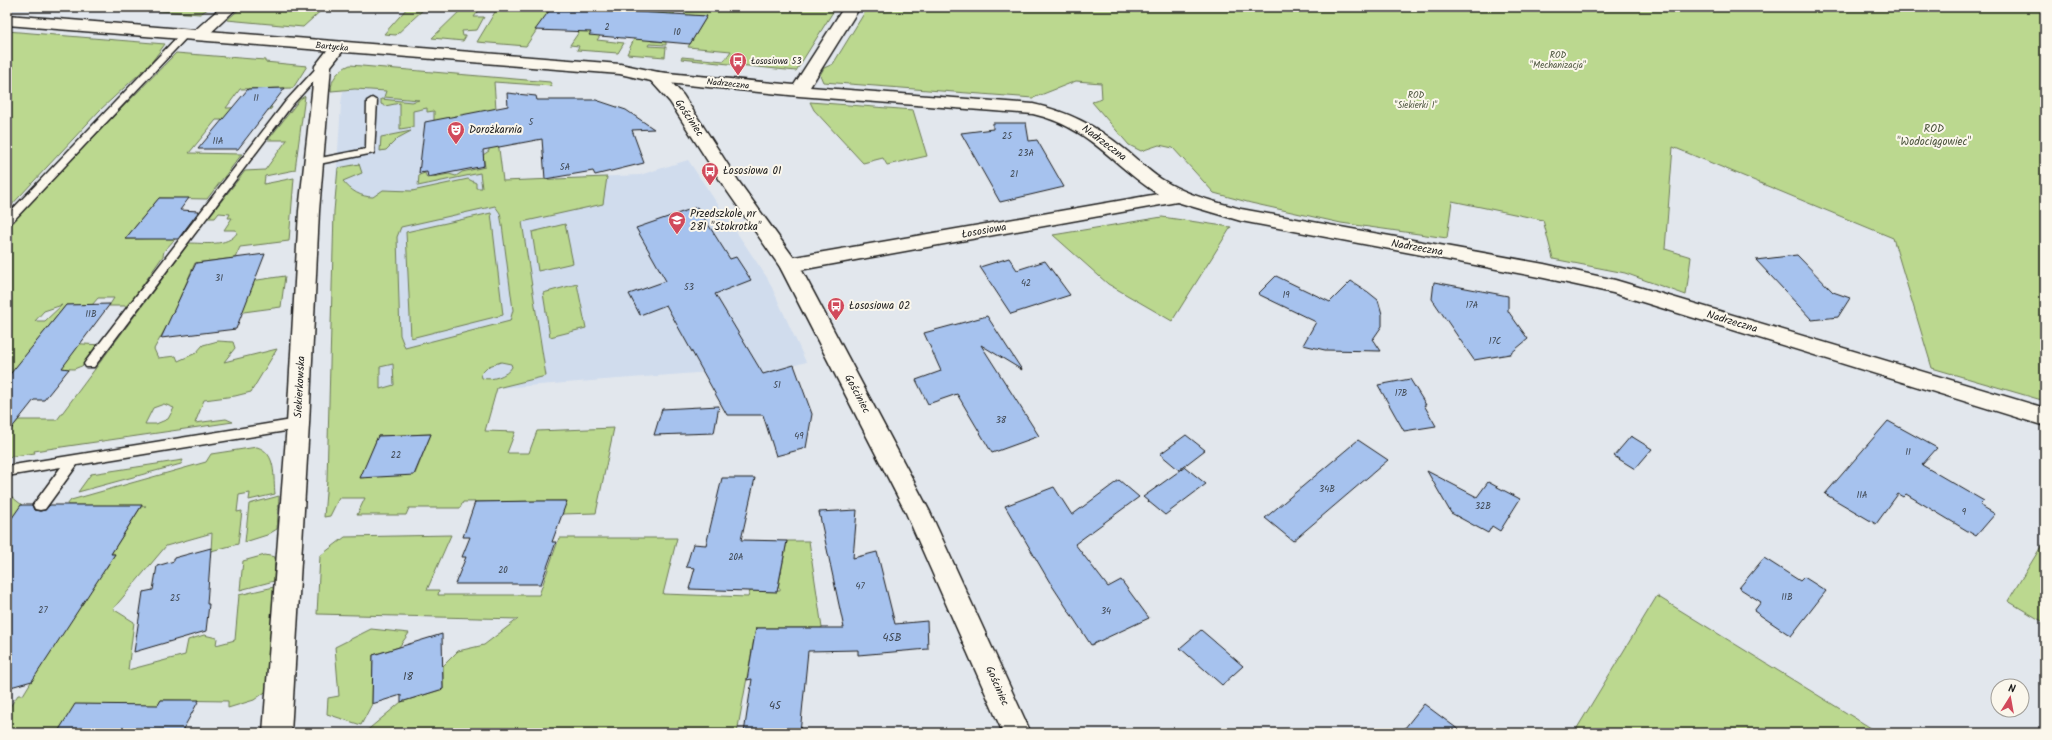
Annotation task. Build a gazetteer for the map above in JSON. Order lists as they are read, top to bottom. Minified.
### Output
{"streets":{"street":["Bartycka","Nadrzeczna","Gościniec","Łososiowa","Siekierkowska"]},"crossings":[["Bartycka","Nadrzeczna"],["Bartycka","Gościniec"],["Nadrzeczna","Gościniec"],["Nadrzeczna","Łososiowa"],["Gościniec","Łososiowa"]],"parks":["ROD \"Mechanizacja\"","ROD \"Siekierki I\"","ROD \"Wodociągowiec\""],"places":{"bus stop":["Łososiowa 53","Łososiowa 01","Łososiowa 02"],"theatre":["Dorożkarnia"],"school or university":["Przedszkole nr 281 \"Stokrotka\""]},"house_numbers":["2","10","11","5","25","11A","23A","5A","21","31","42","53","19","17A","11B","17C","51","17B","38","49","11","22","34B","11A","32B","9","20A","20","47","11B","25","27","34","45B","18","45"],"north":"top"}
